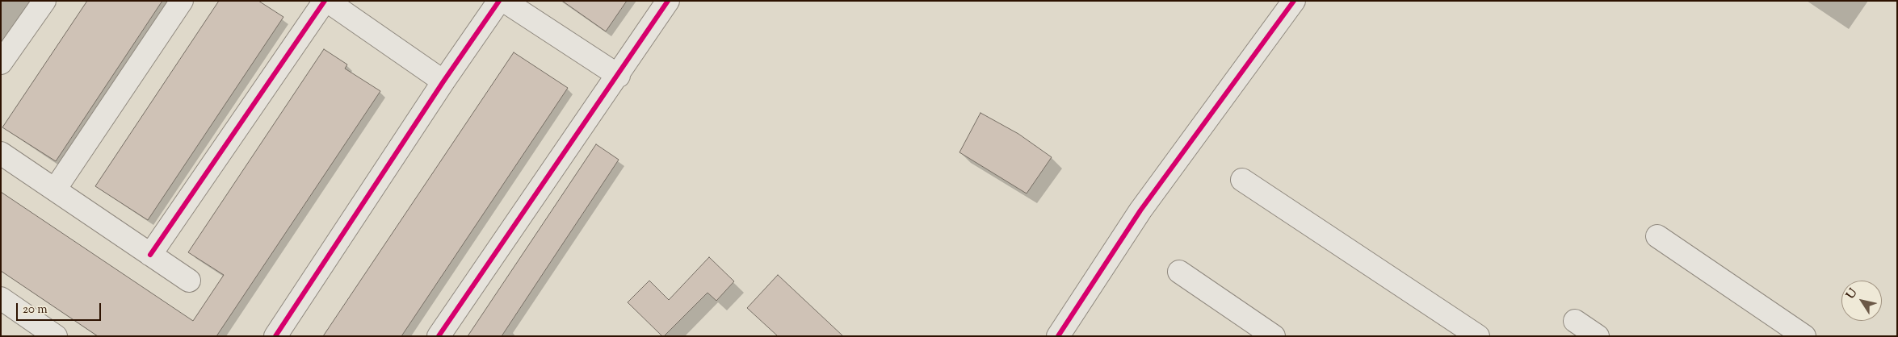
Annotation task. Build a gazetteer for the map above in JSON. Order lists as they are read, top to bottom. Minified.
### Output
{"scale_bar":"20 m","north":"top left"}
